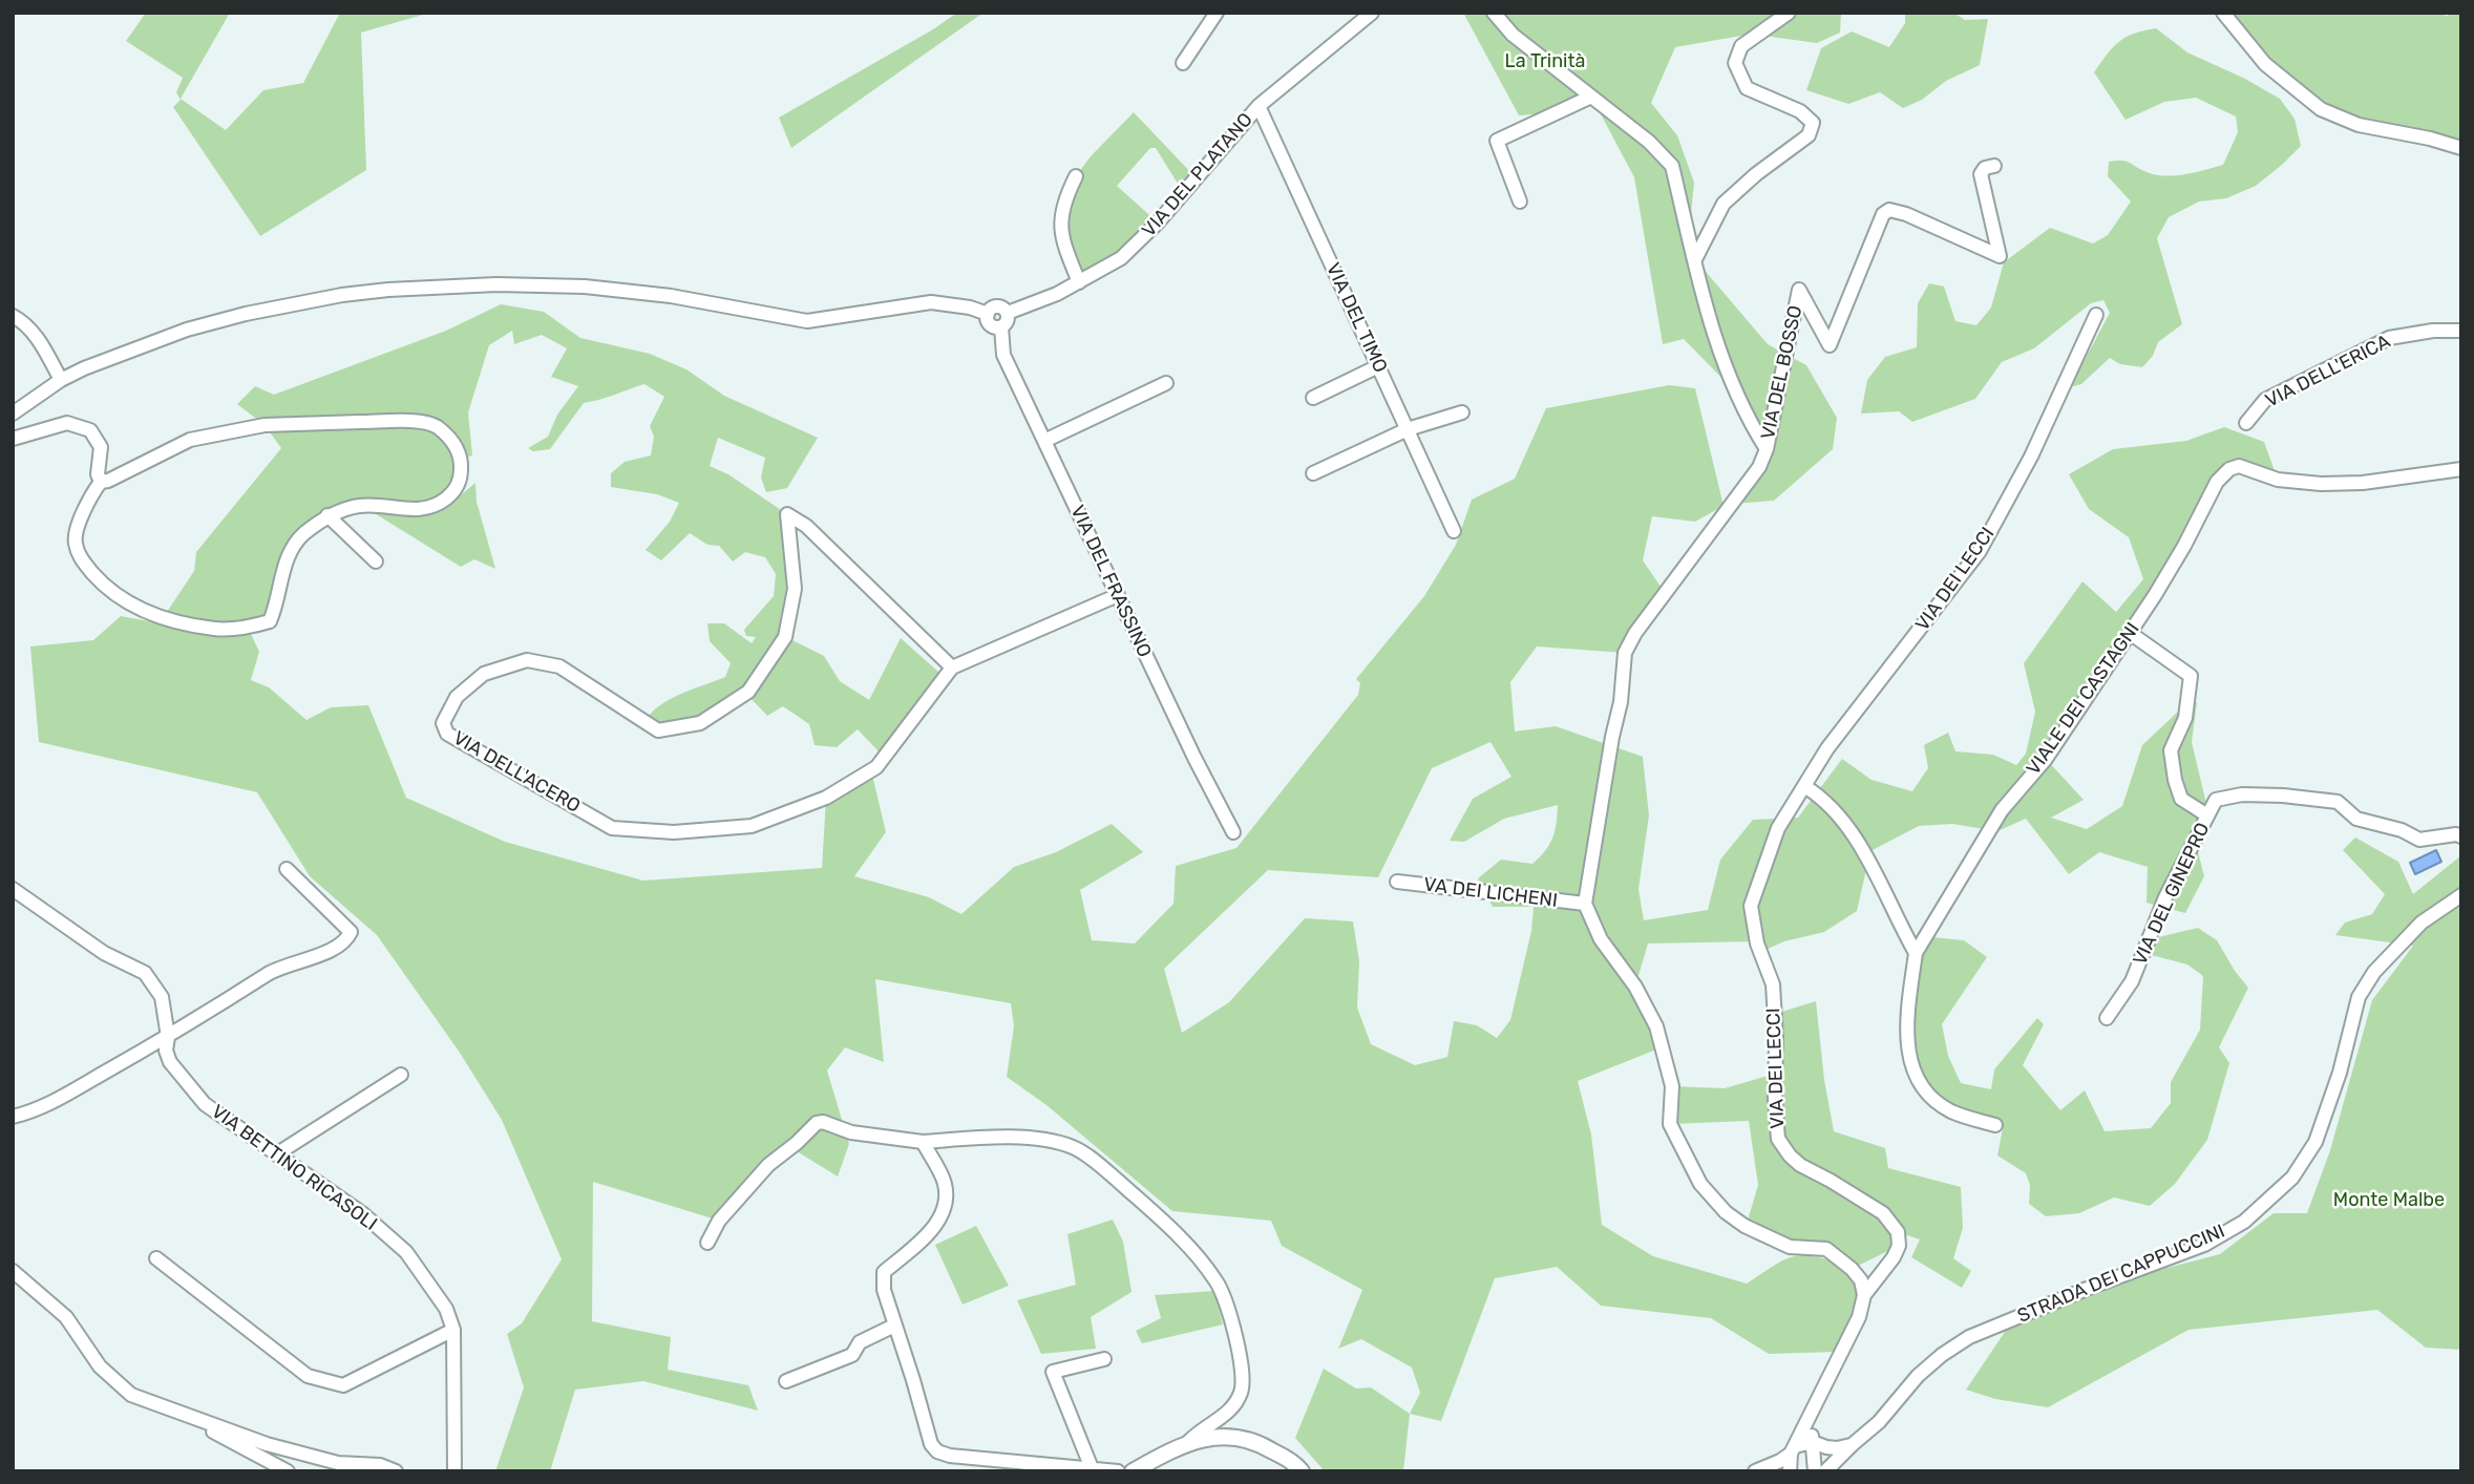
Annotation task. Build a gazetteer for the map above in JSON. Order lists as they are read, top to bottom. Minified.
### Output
{"streets":{"street":["VIA DEL PLATANO","VIA DEL TIMO","VIA DELL'ERICA","VIA DEL BOSSO","VIA DEI LECCI","VIA DEL FRASSINO","VIALE DEI CASTAGNI","VIA DELL'ACERO","VA DEI LICHENI","VIA DEL GINEPRO","VIA BETTINO RICASOLI","STRADA DEI CAPPUCCINI"]},"crossings":[["VIA DEL PLATANO","VIA DEL TIMO"],["VIA DEL PLATANO","VIA DEL FRASSINO"],["VIA DEL FRASSINO","VIA DELL'ACERO"]],"parks":["La Trinità","Monte Malbe"]}
